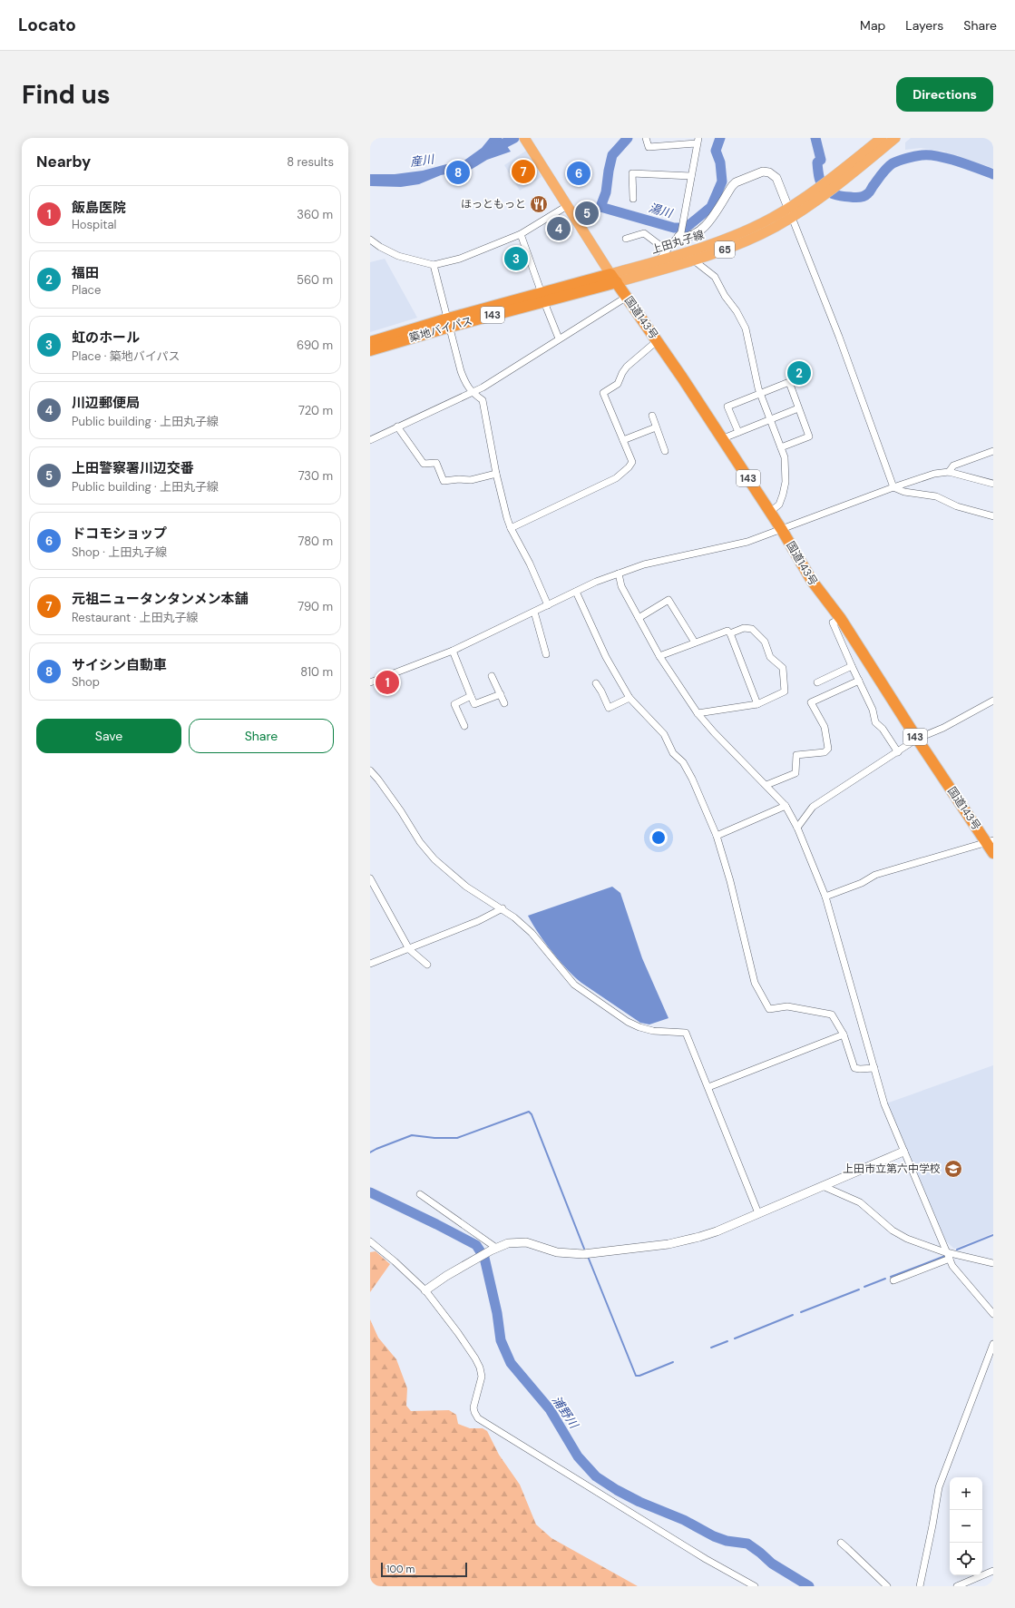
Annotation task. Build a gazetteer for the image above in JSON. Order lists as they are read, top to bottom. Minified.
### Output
{"streets":{"highway":["143","国道143号","築地バイパス"],"main road":["上田丸子線","65"]},"crossings":[["上田丸子線","国道143号"],["上田丸子線","築地バイパス"],["国道143号","築地バイパス"]],"water":["産川","湯川","浦野川"],"places":{"restaurant":["ほっともっと"],"school or university":["上田市立第六中学校"]},"scale_bar":"100 m","page":{"header":"Locato","nav":["Map","Layers","Share"],"buttons":["Directions",["Save","Share"]],"title":"Find us","heading":["Nearby","8 results"],"pins":["7","8","6","5","4","3","2","1"],"list":[{"mark":"1","name":"飯島医院","note":"Hospital","value":"360 m"},{"mark":"2","name":"福田","note":"Place","value":"560 m"},{"mark":"3","name":"虹のホール","note":"Place · 築地バイパス","value":"690 m"},{"mark":"4","name":"川辺郵便局","note":"Public building · 上田丸子線","value":"720 m"},{"mark":"5","name":"上田警察署川辺交番","note":"Public building · 上田丸子線","value":"730 m"},{"mark":"6","name":"ドコモショップ","note":"Shop · 上田丸子線","value":"780 m"},{"mark":"7","name":"元祖ニュータンタンメン本舗","note":"Restaurant · 上田丸子線","value":"790 m"},{"mark":"8","name":"サイシン自動車","note":"Shop","value":"810 m"}],"map_buttons":["+","−"],"scale":"100 m"}}
